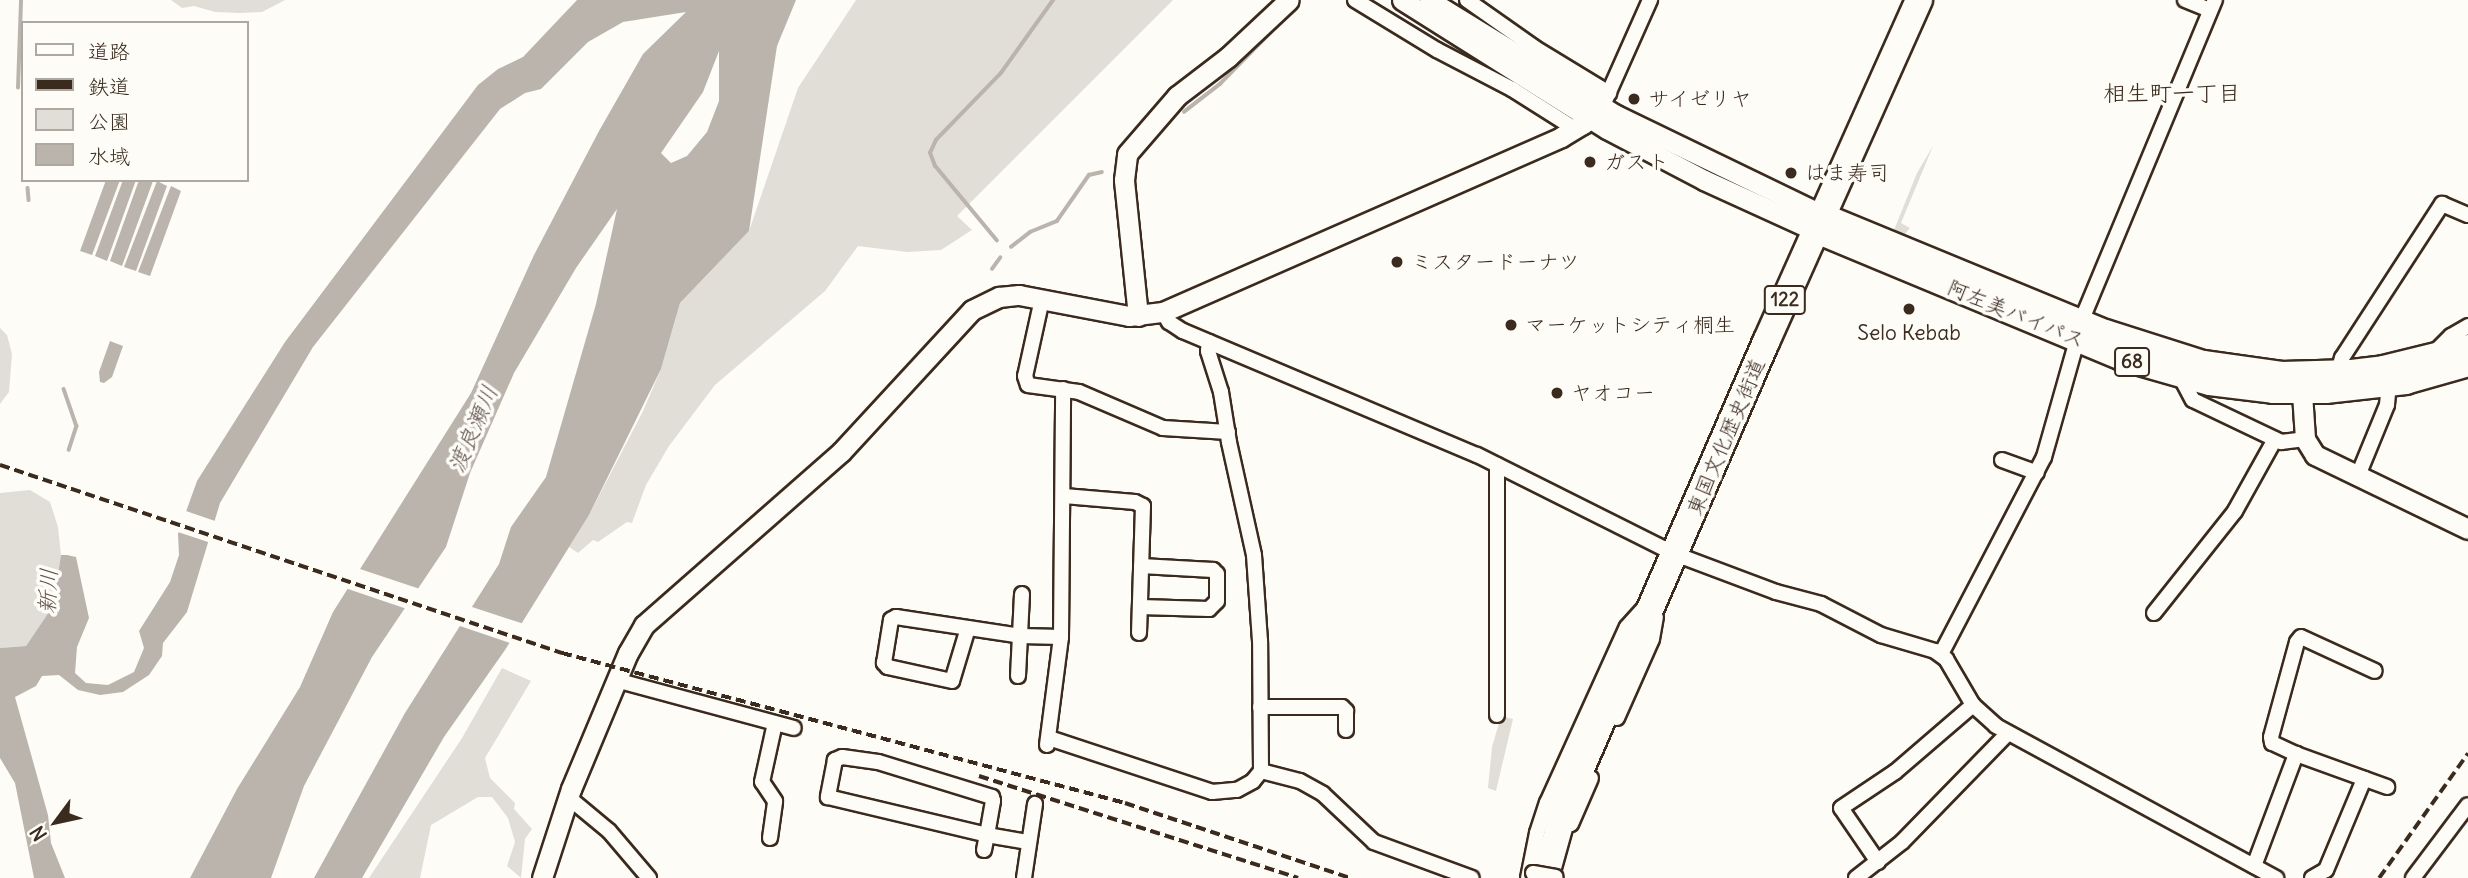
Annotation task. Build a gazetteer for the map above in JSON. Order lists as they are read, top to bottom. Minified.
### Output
{"streets":{"highway":["122","東国文化歴史街道"],"main road":["阿左美バイパス","68"]},"crossings":[["阿左美バイパス","東国文化歴史街道"]],"districts":["相生町一丁目"],"water":["渡良瀬川","新川"],"places":["サイゼリヤ","ガスト","はま寿司","ミスタードーナツ","Selo Kebab","マーケットシティ桐生","ヤオコー"],"legend":["道路","鉄道","公園","水域"],"north":"bottom left"}
